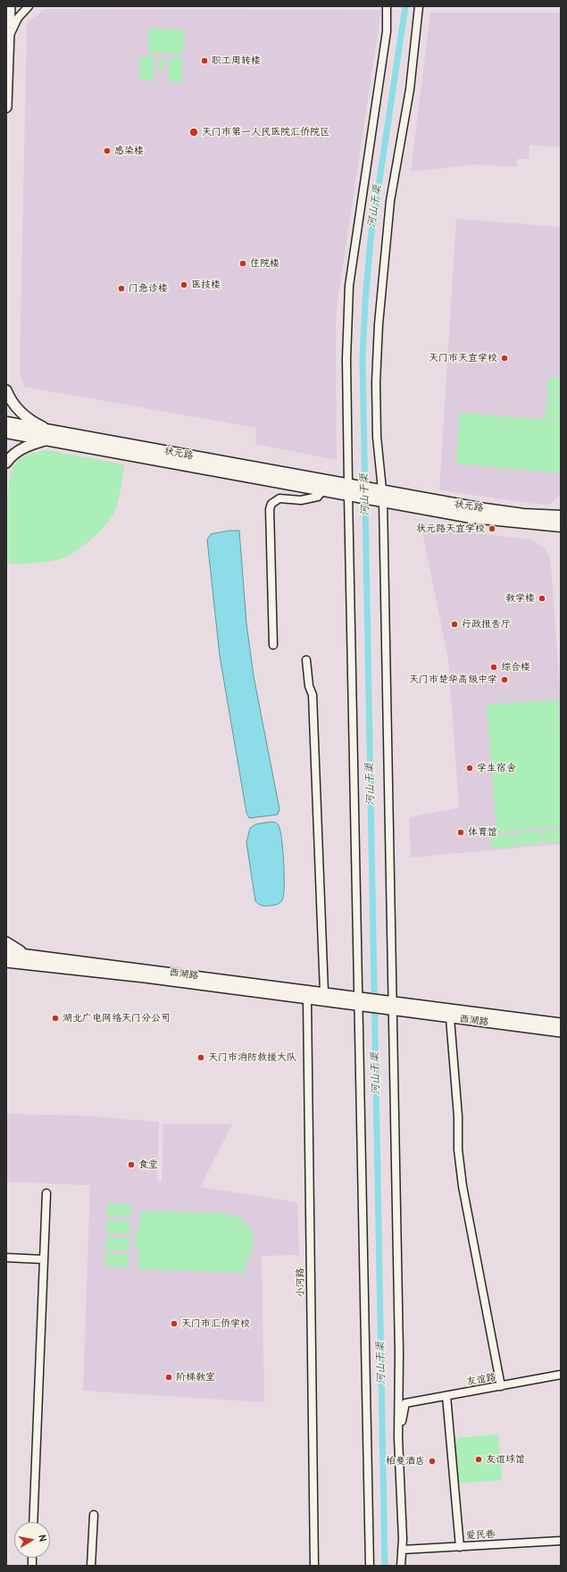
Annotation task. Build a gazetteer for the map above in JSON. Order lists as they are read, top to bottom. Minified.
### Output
{"streets":{"main road":["状元路","西湖路"],"street":["小河路","友谊路","爱民巷"]},"crossings":[["西湖路","小河路"]],"water":["河山干渠"],"places":["职工周转楼","天门市第一人民医院汇侨院区","感染楼","住院楼","医技楼","门急诊楼","天门市天宜学校","状元路天宜学校","教学楼","行政报告厅","综合楼","天门市楚华高级中学","学生宿舍","体育馆","湖北广电网络天门分公司","天门市消防救援大队","食堂","天门市汇侨学校","阶梯教室","友谊球馆","柏曼酒店"],"north":"right"}
